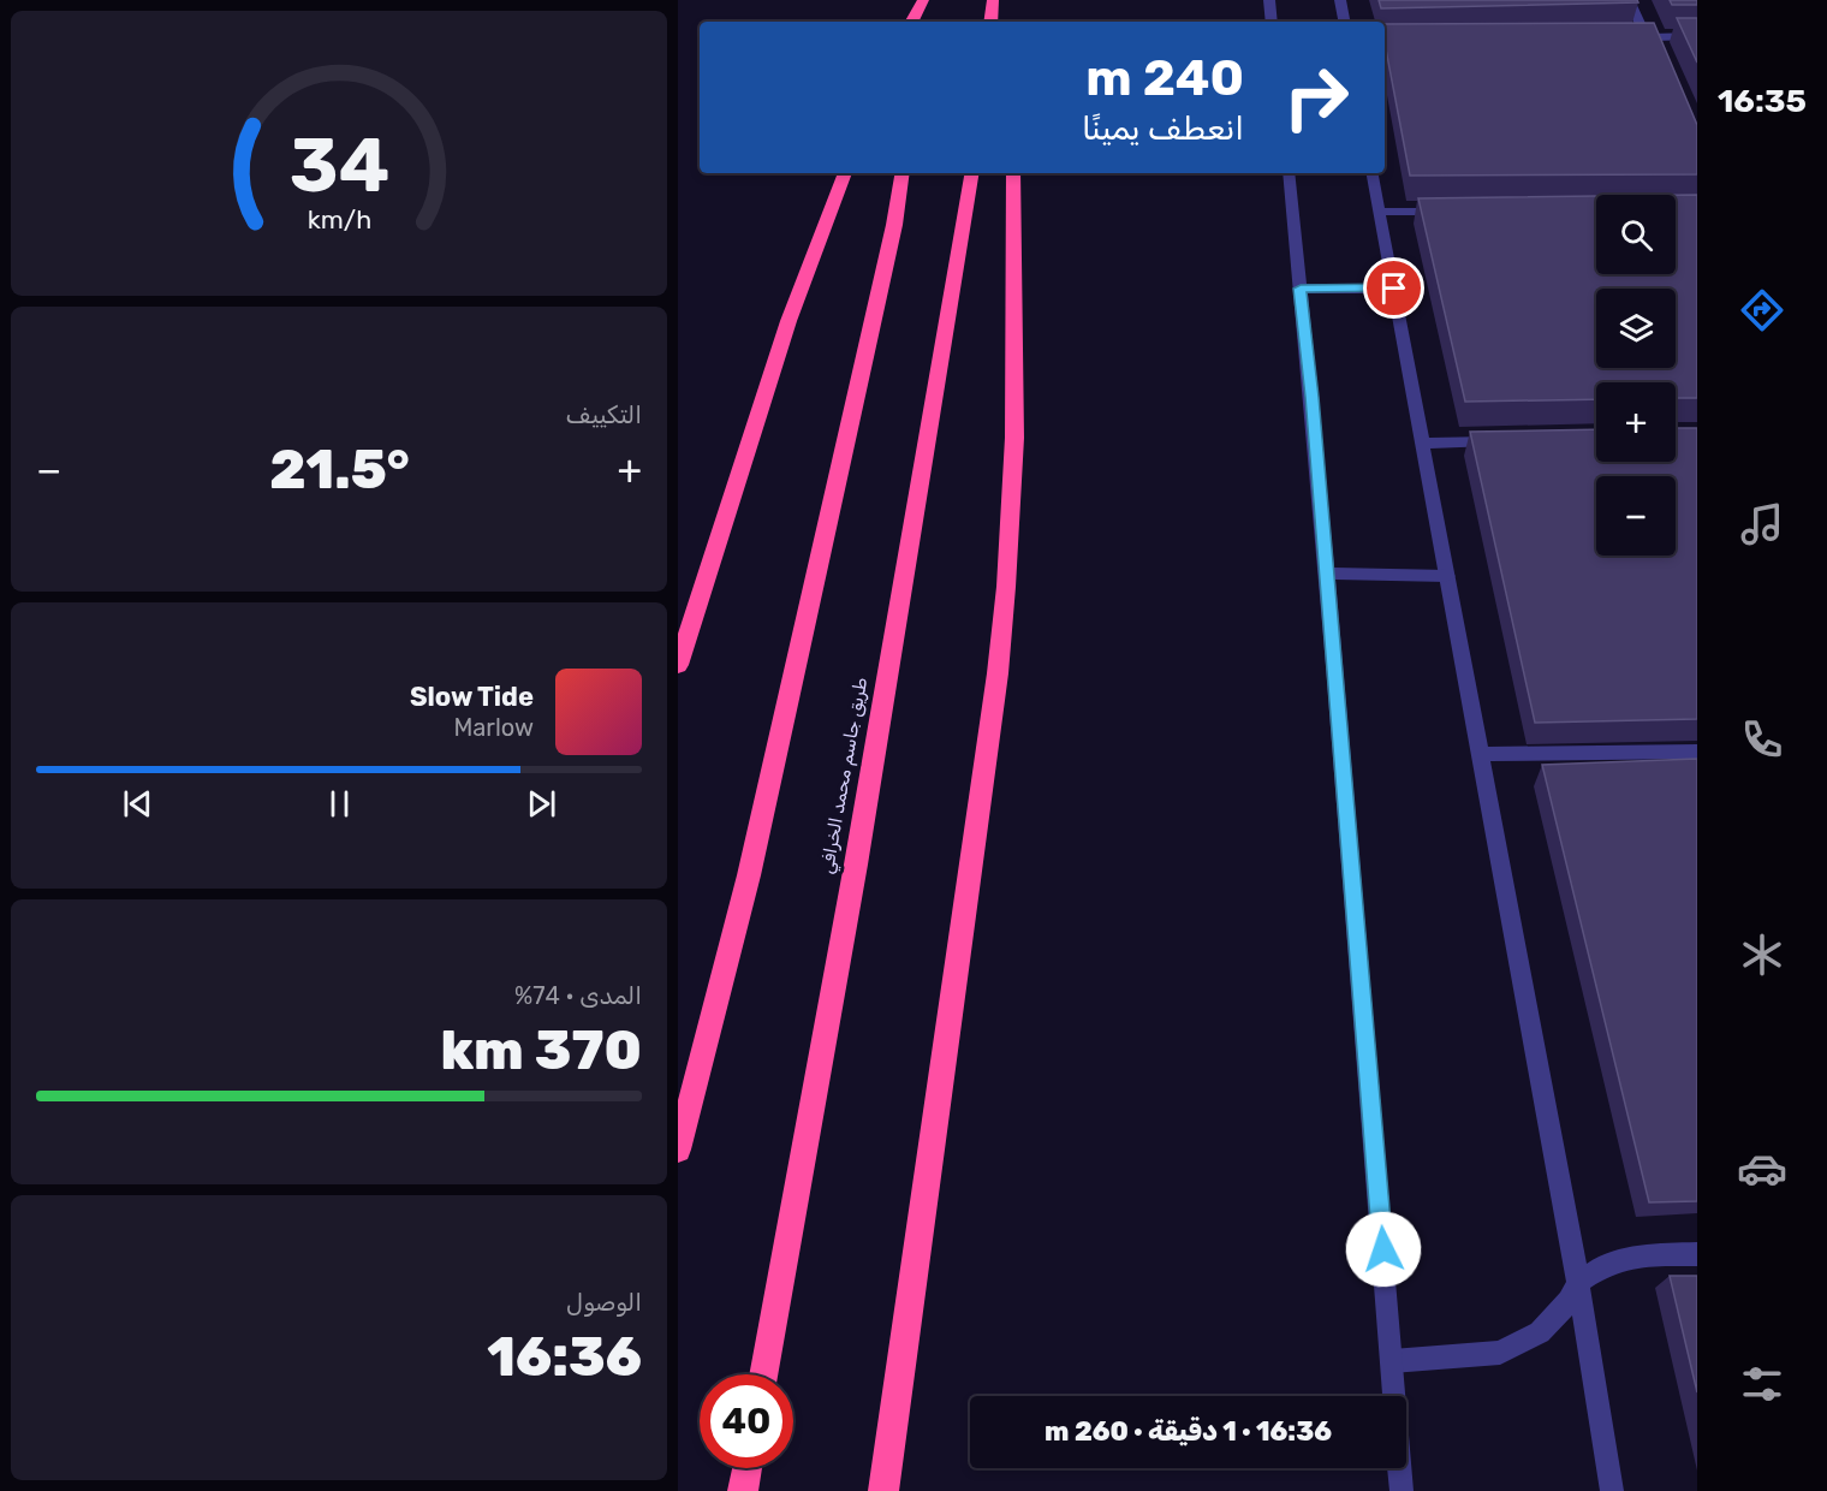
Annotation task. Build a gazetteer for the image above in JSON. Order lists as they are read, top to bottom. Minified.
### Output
{"streets":{"highway":["طريق جاسم محمد الخرافي"]},"page":{"tabs":"16:35","turn":["240 m","انعطف يمينًا"],"map_buttons":["+","−"],"tile":["التكييف",["المدى · 74%","370 km"],["الوصول","16:36"]],"heat":["−","21.5°","+"],"song":["Slow Tide","Marlow"],"limit":"40","trip":"16:36 · 1 دقيقة · 260 m","gauge":["34","km/h"]}}
